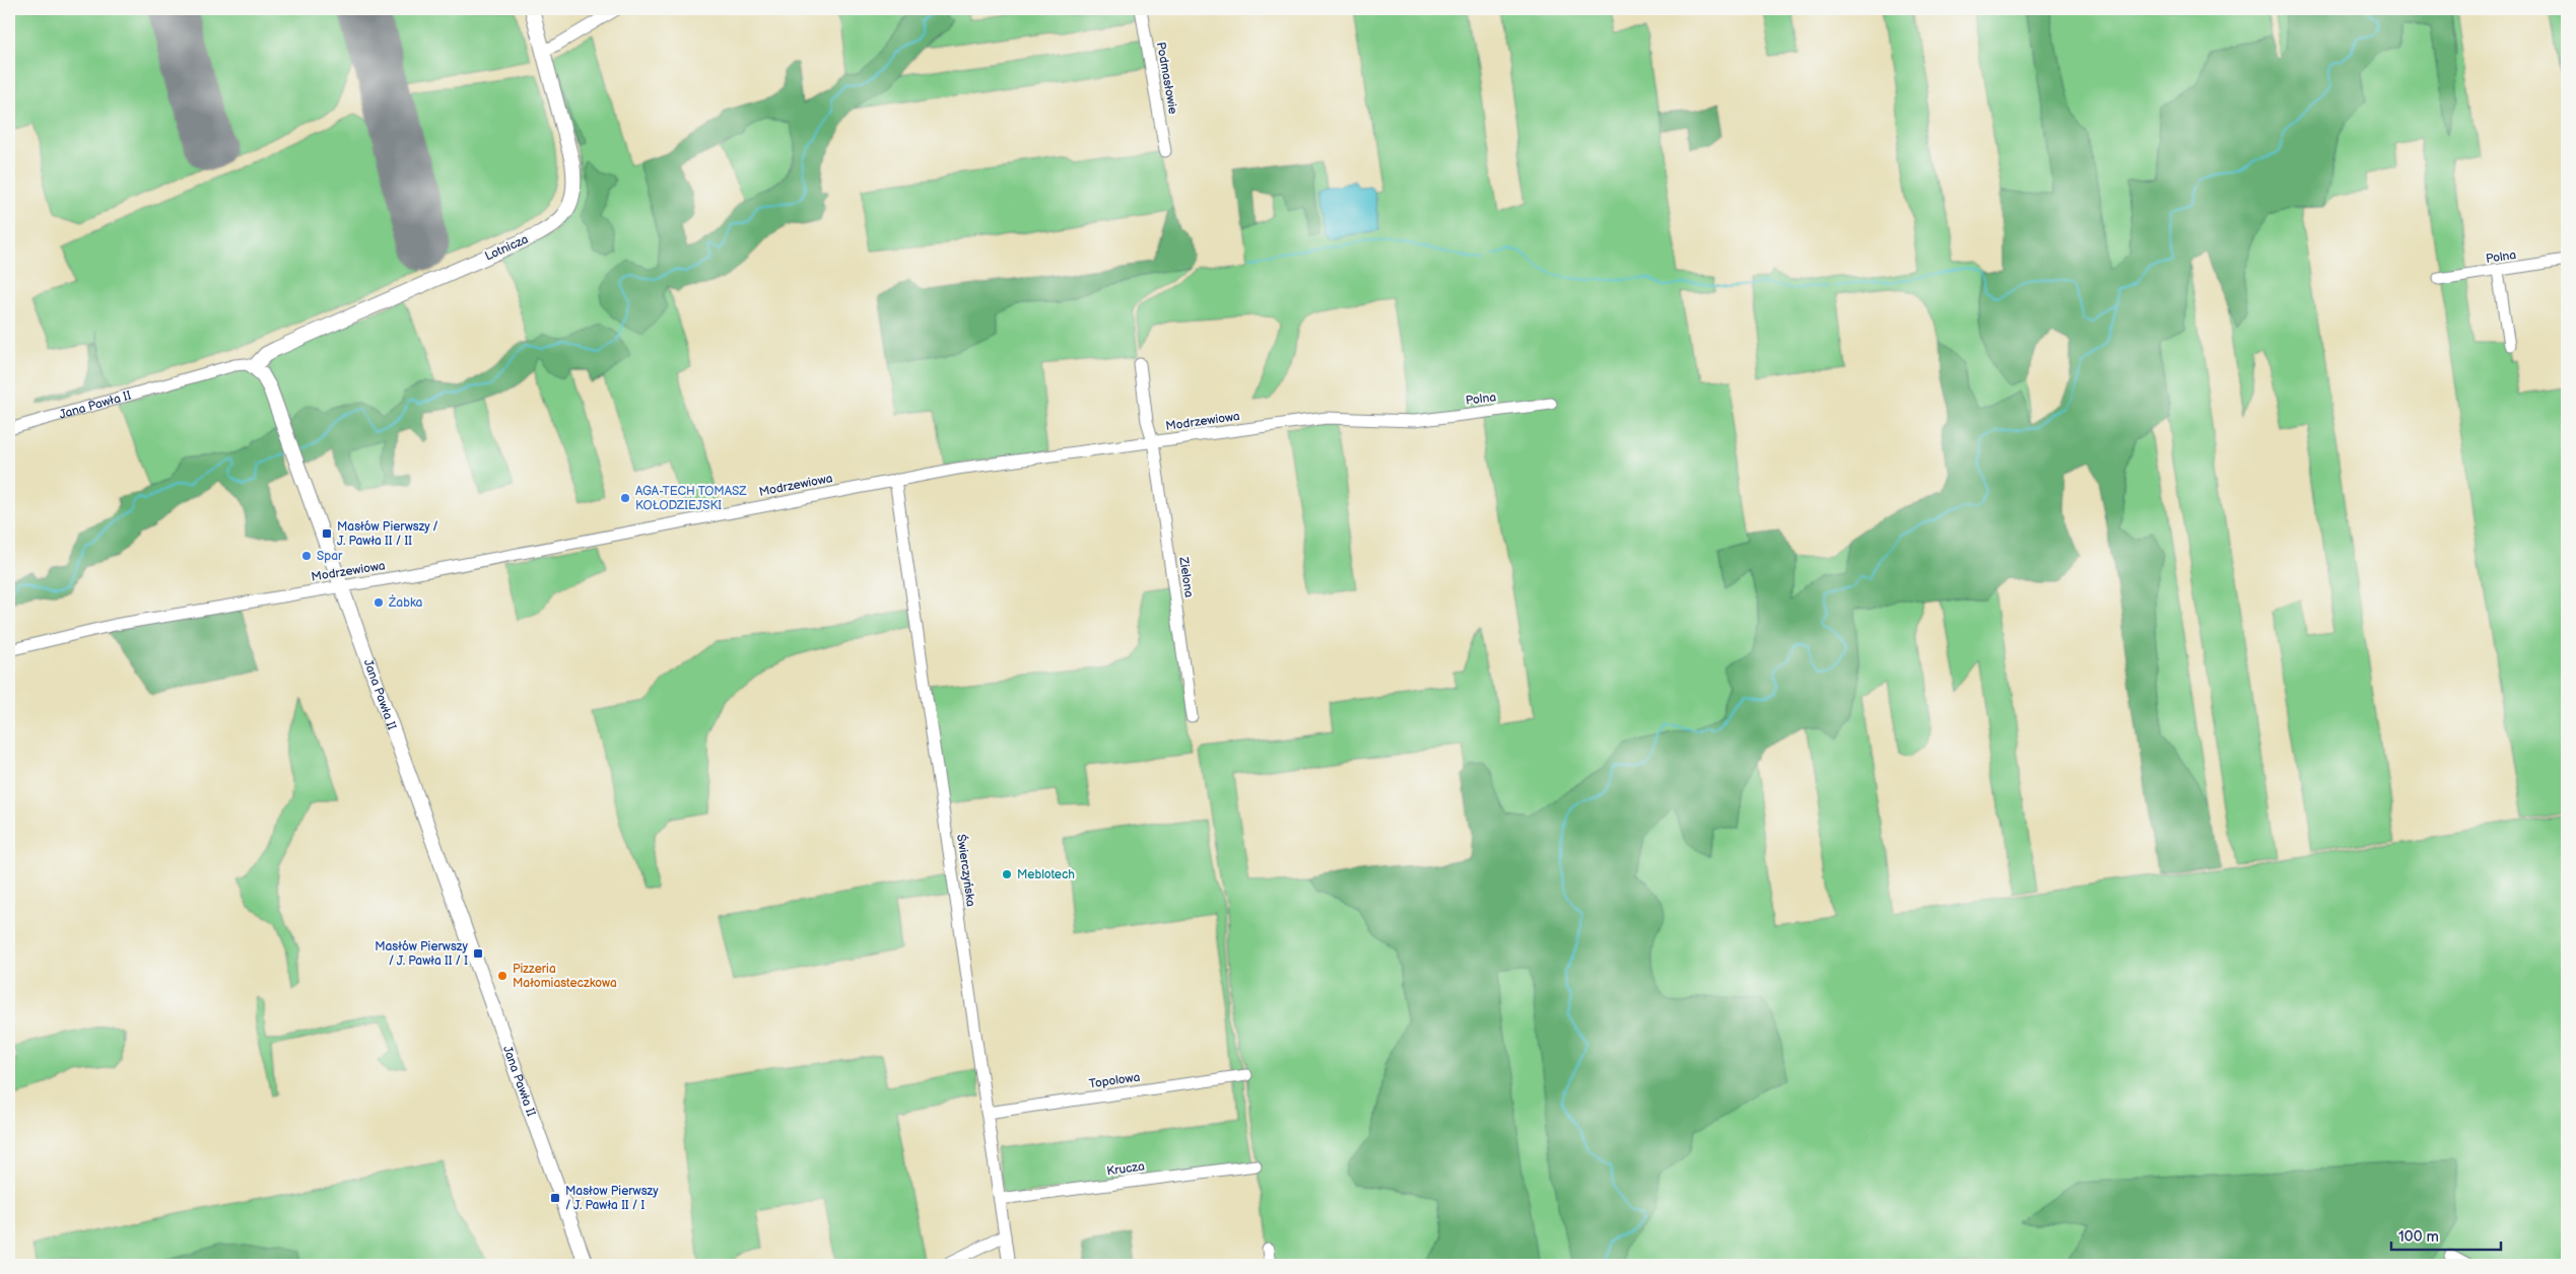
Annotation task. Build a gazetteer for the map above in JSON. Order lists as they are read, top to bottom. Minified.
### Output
{"streets":{"main road":["Lotnicza","Jana Pawła II"],"street":["Podmasłowie","Polna","Modrzewiowa","Zielona","Świerczyńska","Topolowa","Krucza"]},"crossings":[["Lotnicza","Jana Pawła II"],["Polna","Modrzewiowa"],["Jana Pawła II","Modrzewiowa"],["Modrzewiowa","Zielona"],["Modrzewiowa","Świerczyńska"],["Świerczyńska","Topolowa"],["Świerczyńska","Krucza"]],"places":{"other":["AGA-TECH TOMASZ KOŁODZIEJSKI","Spar","Żabka","Meblotech","Pizzeria Małomiasteczkowa"],"transit":["Masłów Pierwszy / J. Pawła II / II","Masłów Pierwszy / J. Pawła II / I","Masłow Pierwszy / J. Pawła II / I"]},"scale_bar":"100 m"}
